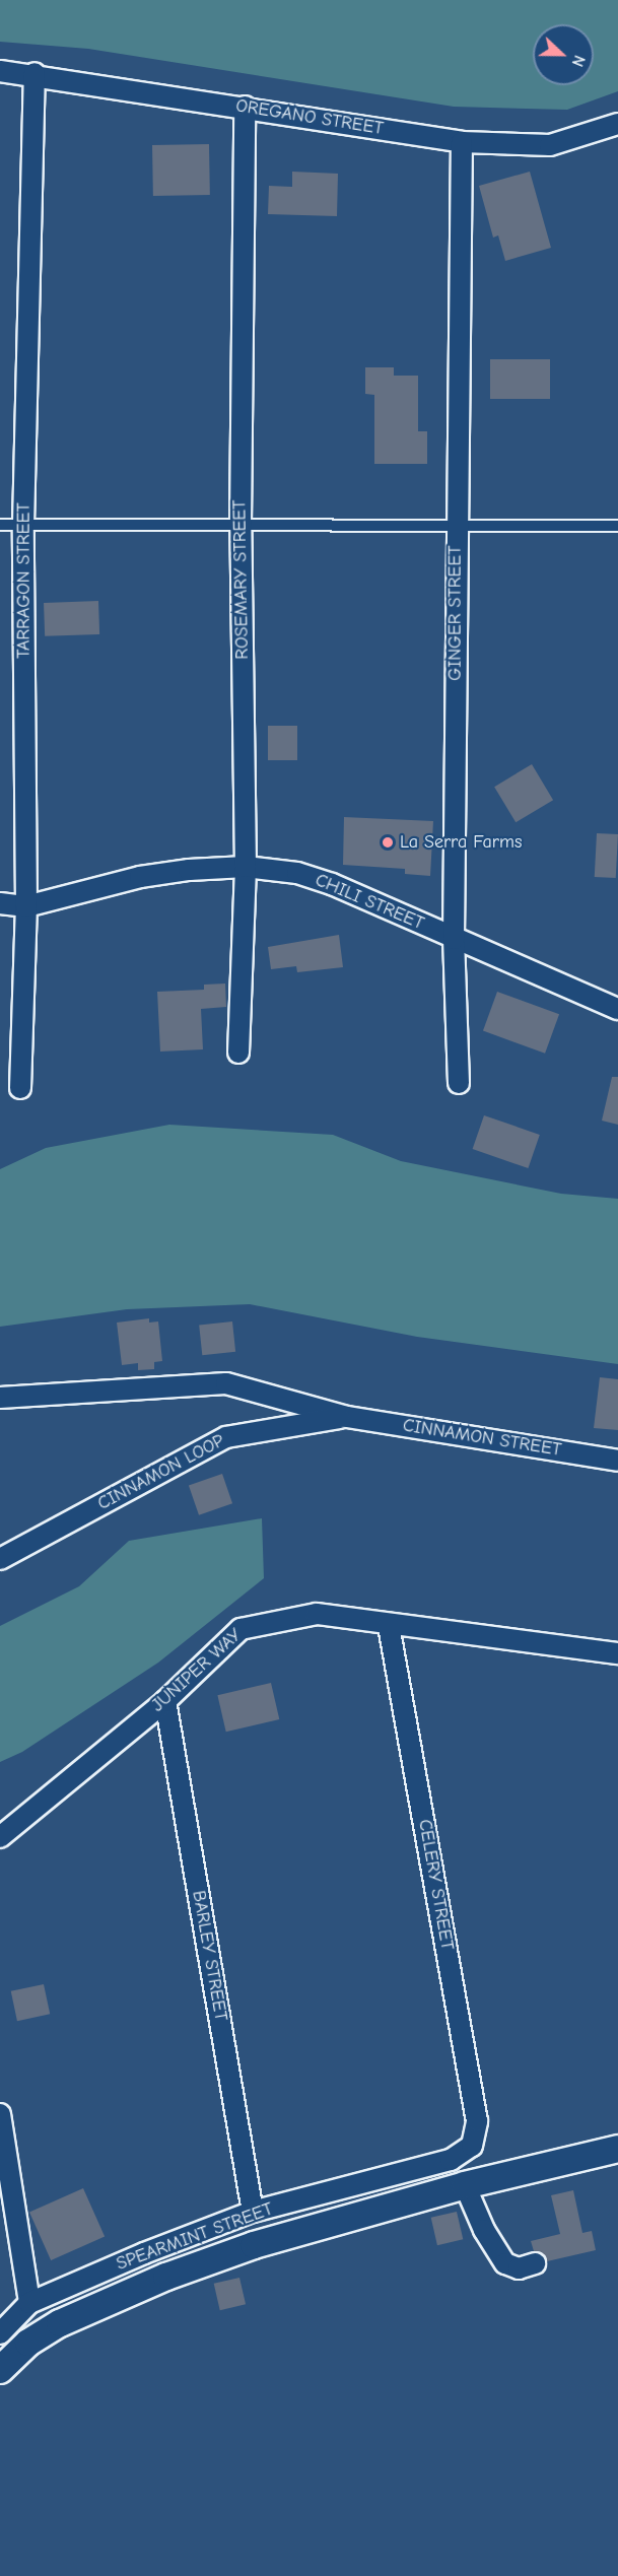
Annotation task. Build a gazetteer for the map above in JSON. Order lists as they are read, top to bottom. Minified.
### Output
{"streets":{"street":["OREGANO STREET","ROSEMARY STREET","TARRAGON STREET","GINGER STREET","CHILI STREET","CINNAMON STREET","CINNAMON LOOP","JUNIPER WAY","CELERY STREET","BARLEY STREET","SPEARMINT STREET"]},"crossings":[["OREGANO STREET","ROSEMARY STREET"],["OREGANO STREET","TARRAGON STREET"],["OREGANO STREET","GINGER STREET"],["ROSEMARY STREET","CHILI STREET"],["TARRAGON STREET","CHILI STREET"],["GINGER STREET","CHILI STREET"],["CINNAMON STREET","CINNAMON LOOP"],["JUNIPER WAY","CELERY STREET"],["JUNIPER WAY","BARLEY STREET"],["CELERY STREET","SPEARMINT STREET"],["BARLEY STREET","SPEARMINT STREET"]],"places":["La Serra Farms"],"north":"right"}
